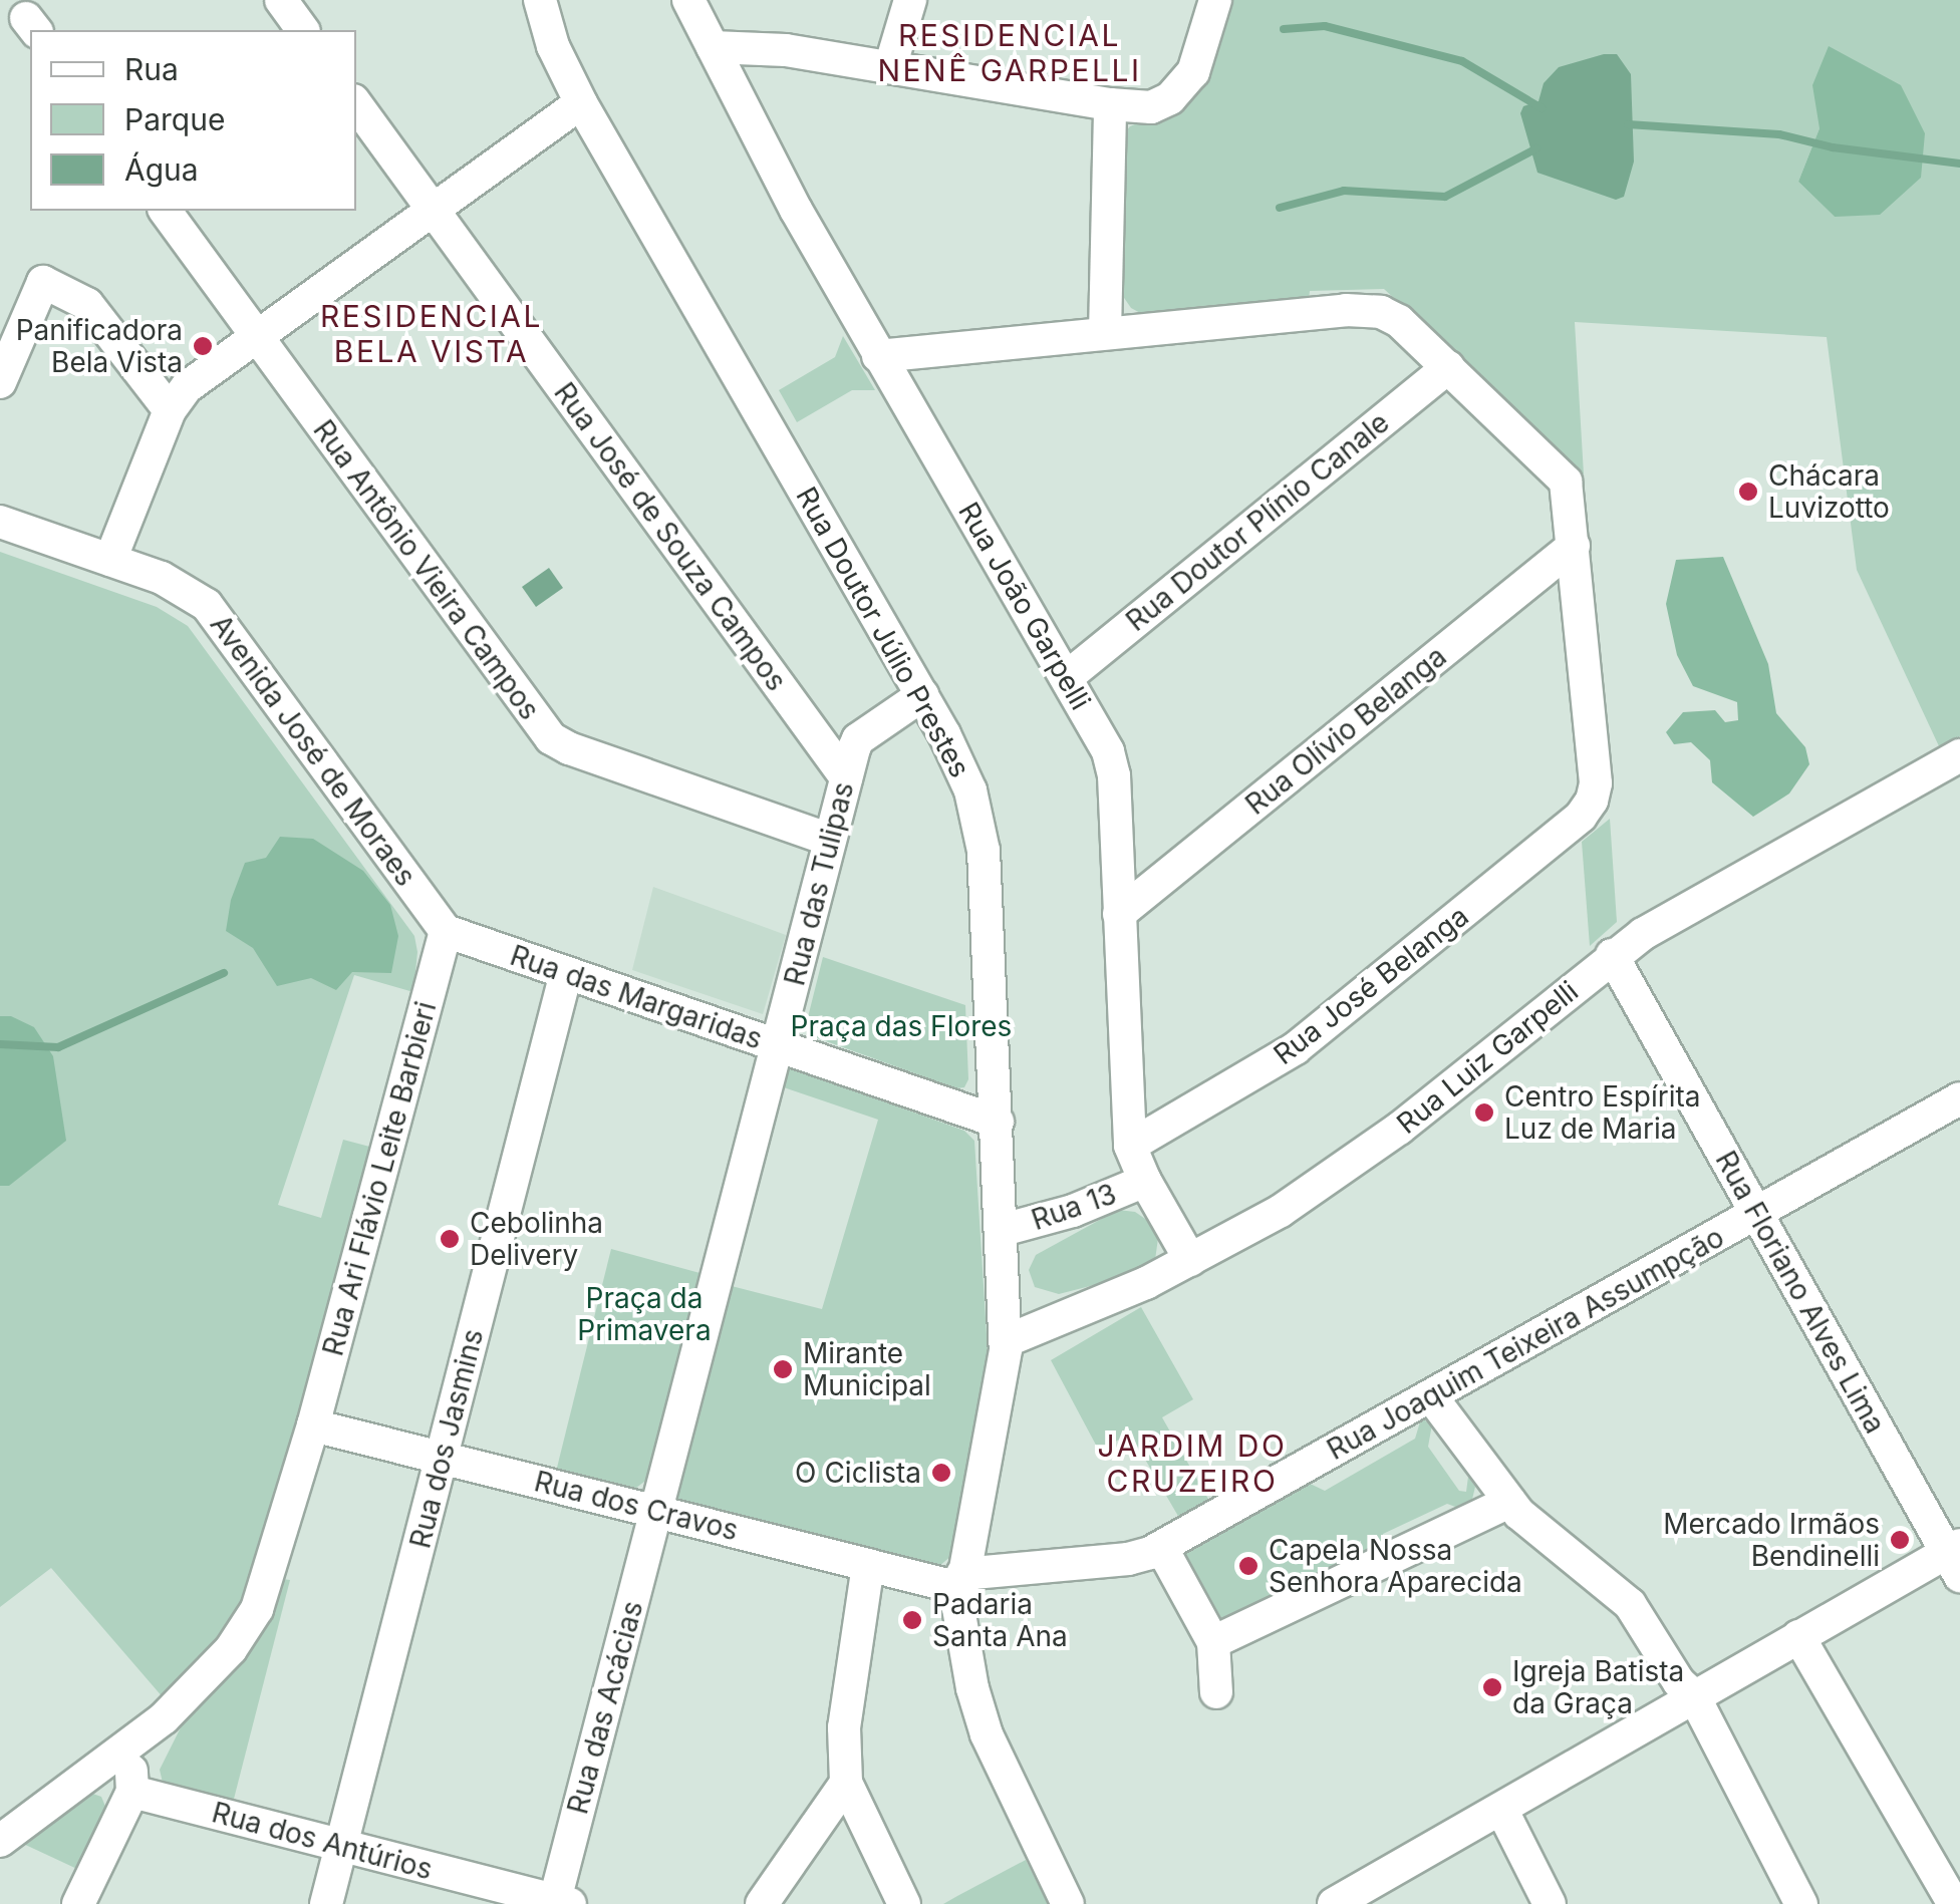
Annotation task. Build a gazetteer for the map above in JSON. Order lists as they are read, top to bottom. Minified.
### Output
{"streets":{"street":["Rua Doutor Plínio Canale","Rua José de Souza Campos","Rua Antônio Vieira Campos","Rua João Garpelli","Rua Doutor Júlio Prestes","Rua Olívio Belanga","Avenida José de Moraes","Rua das Tulipas","Rua José Belanga","Rua das Margaridas","Rua Luiz Garpelli","Rua Ari Flávio Leite Barbieri","Rua 13","Rua Floriano Alves Lima","Rua Joaquim Teixeira Assumpção","Rua dos Jasmins","Rua dos Cravos","Rua das Acácias","Rua dos Antúrios"]},"crossings":[["Rua Doutor Plínio Canale","Rua João Garpelli"],["Rua José de Souza Campos","Rua das Tulipas"],["Rua Antônio Vieira Campos","Rua das Tulipas"],["Rua João Garpelli","Rua Olívio Belanga"],["Rua João Garpelli","Rua José Belanga"],["Rua João Garpelli","Rua Luiz Garpelli"],["Rua João Garpelli","Rua 13"],["Rua Doutor Júlio Prestes","Rua das Margaridas"],["Rua Doutor Júlio Prestes","Rua Luiz Garpelli"],["Rua Doutor Júlio Prestes","Rua 13"],["Rua Doutor Júlio Prestes","Rua Joaquim Teixeira Assumpção"],["Rua Doutor Júlio Prestes","Rua dos Cravos"],["Rua Olívio Belanga","Rua José Belanga"],["Avenida José de Moraes","Rua das Margaridas"],["Avenida José de Moraes","Rua Ari Flávio Leite Barbieri"],["Rua das Tulipas","Rua das Margaridas"],["Rua das Tulipas","Rua dos Cravos"],["Rua das Tulipas","Rua das Acácias"],["Rua das Margaridas","Rua Ari Flávio Leite Barbieri"],["Rua das Margaridas","Rua dos Jasmins"],["Rua Luiz Garpelli","Rua Floriano Alves Lima"],["Rua Ari Flávio Leite Barbieri","Rua dos Cravos"],["Rua Floriano Alves Lima","Rua Joaquim Teixeira Assumpção"],["Rua Joaquim Teixeira Assumpção","Rua dos Cravos"],["Rua dos Jasmins","Rua dos Cravos"],["Rua dos Jasmins","Rua dos Antúrios"],["Rua dos Cravos","Rua das Acácias"],["Rua das Acácias","Rua dos Antúrios"]],"districts":["RESIDENCIAL NENÊ GARPELLI","RESIDENCIAL BELA VISTA","JARDIM DO CRUZEIRO"],"parks":["Praça das Flores","Praça da Primavera"],"places":["Panificadora Bela Vista","Chácara Luvizotto","Centro Espírita Luz de Maria","Cebolinha Delivery","Mirante Municipal","O Ciclista","Mercado Irmãos Bendinelli","Capela Nossa Senhora Aparecida","Padaria Santa Ana","Igreja Batista da Graça"],"legend":["Rua","Parque","Água"]}
